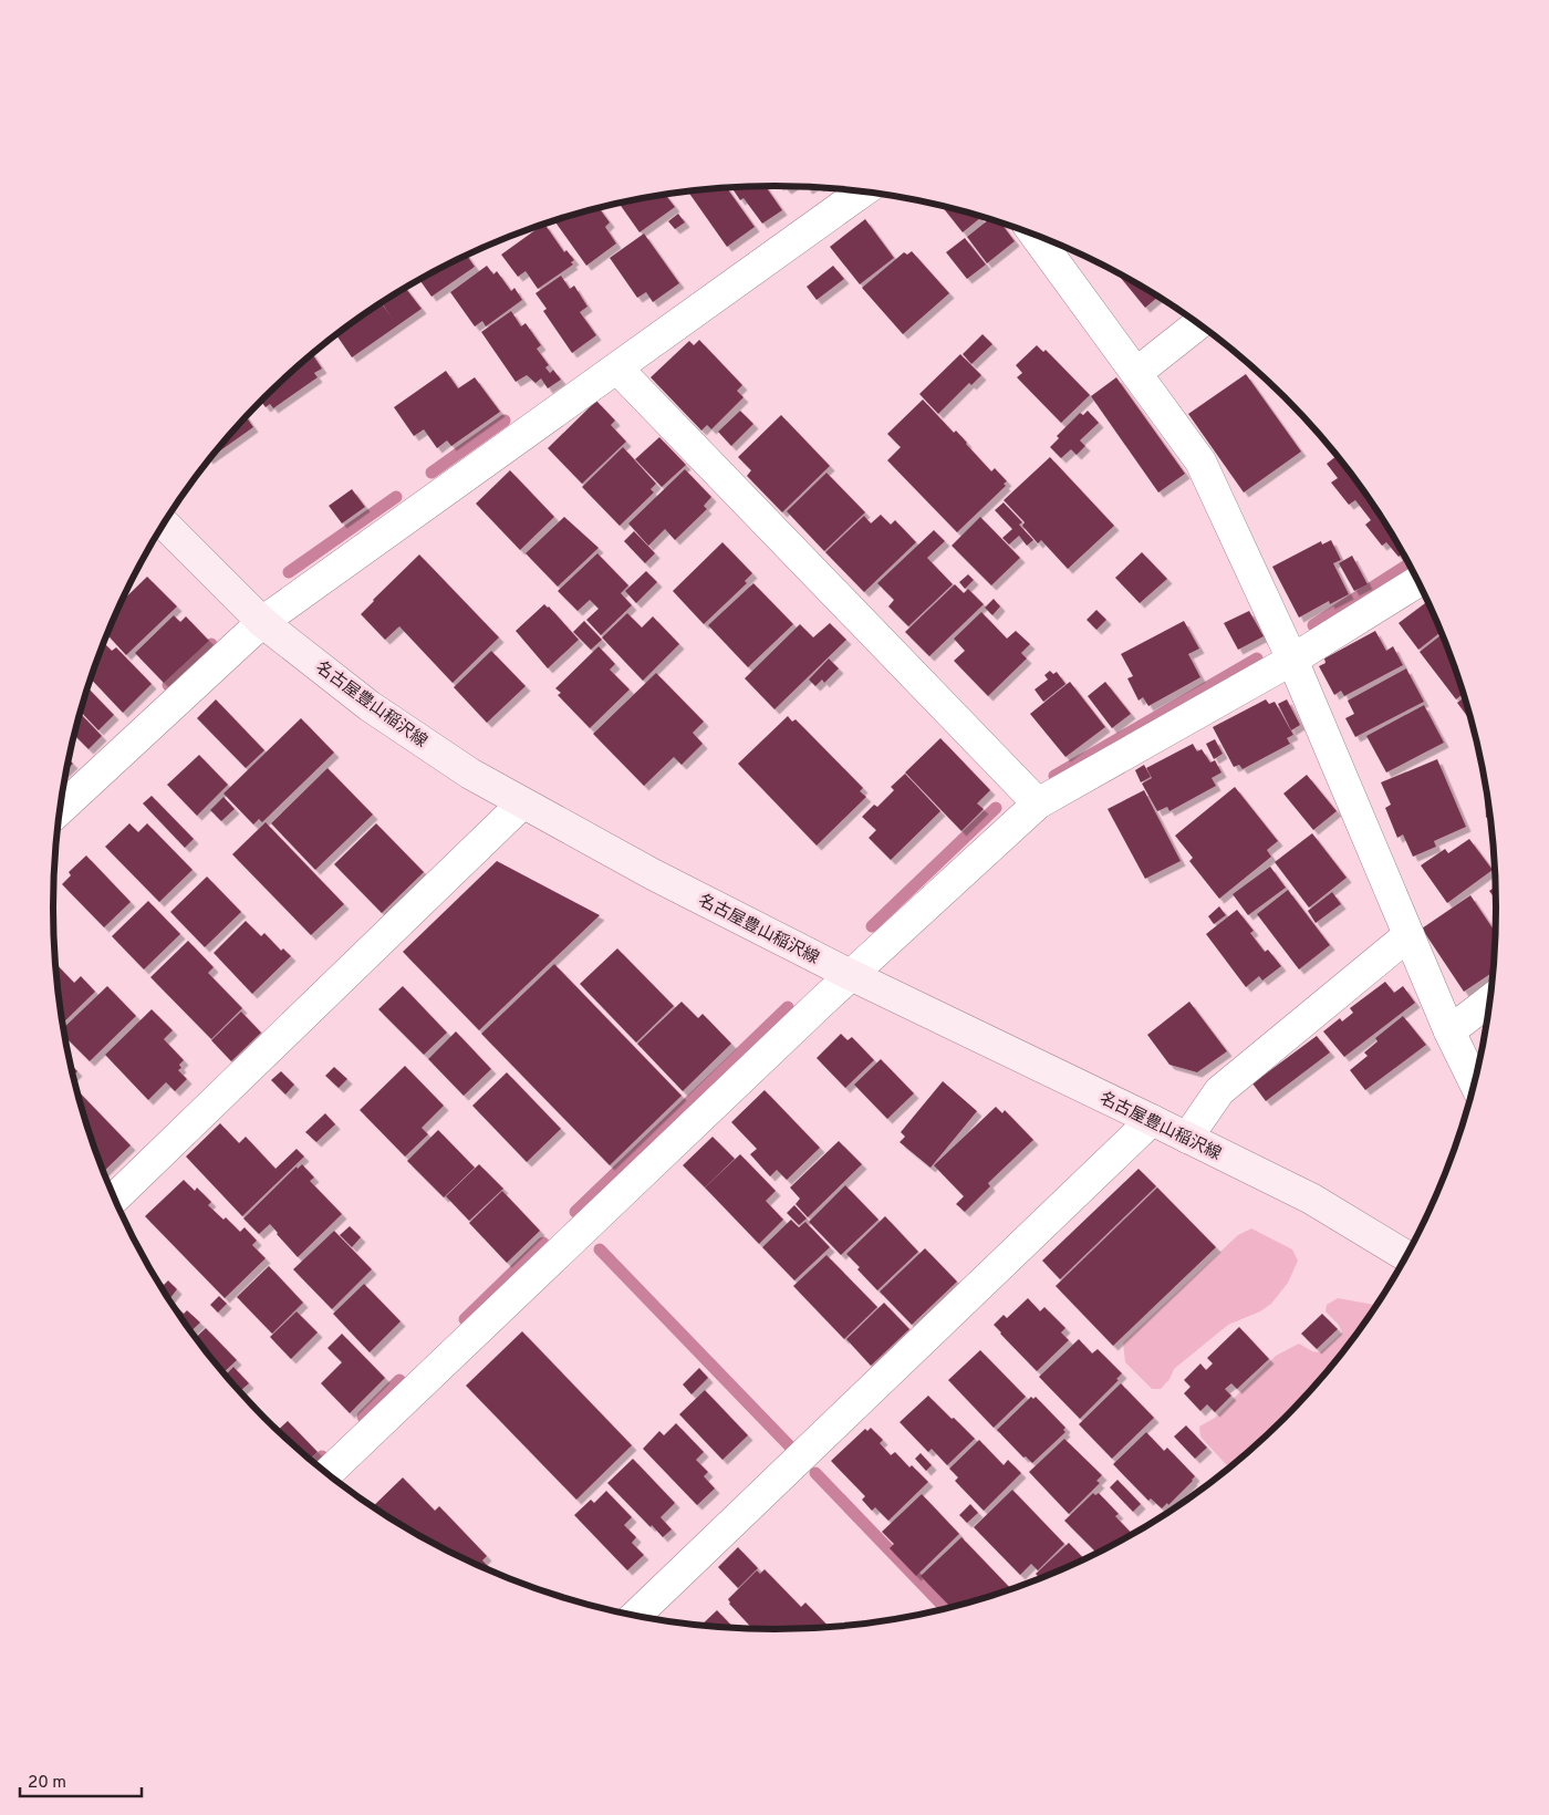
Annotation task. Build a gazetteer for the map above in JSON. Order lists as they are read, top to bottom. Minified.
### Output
{"streets":{"main road":["名古屋豊山稲沢線"]},"scale_bar":"20 m"}
